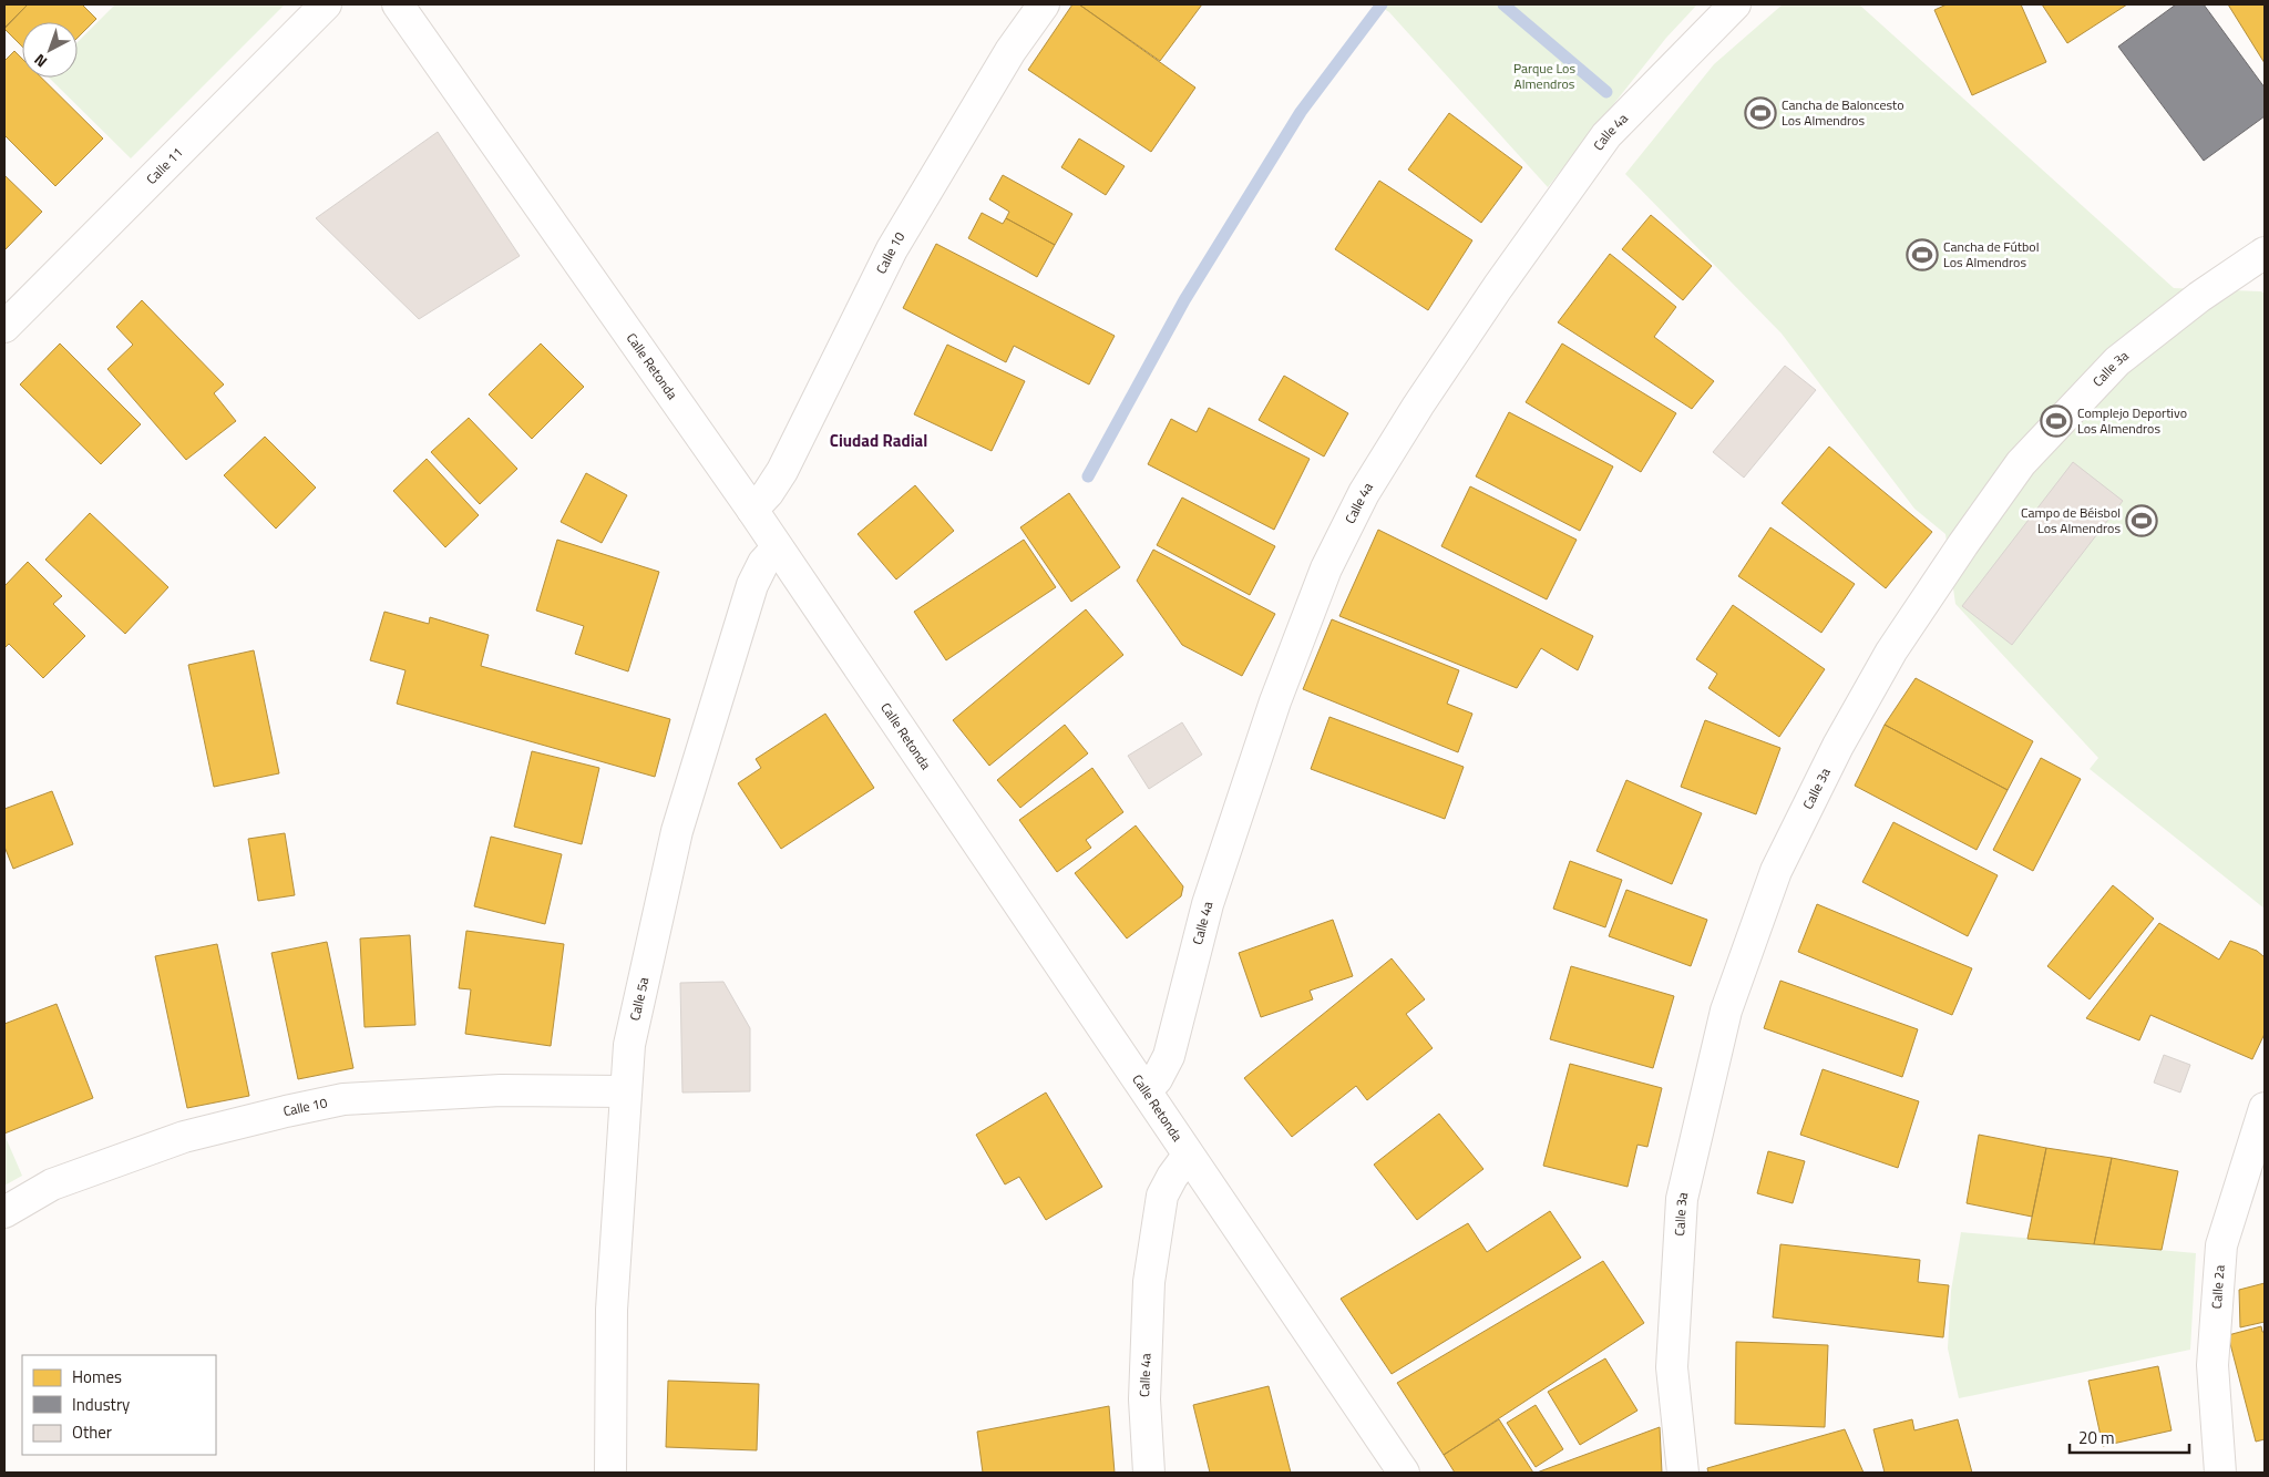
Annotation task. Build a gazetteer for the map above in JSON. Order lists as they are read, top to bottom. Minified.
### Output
{"streets":{"street":["Calle 4a","Calle 11","Calle 10","Calle Retonda","Calle 3a","Calle 5a","Calle 2a"]},"crossings":[["Calle 4a","Calle Retonda"],["Calle 10","Calle Retonda"],["Calle 10","Calle 5a"],["Calle Retonda","Calle 5a"]],"districts":["Ciudad Radial"],"parks":["Parque Los Almendros"],"places":{"sports":["Cancha de Baloncesto Los Almendros","Cancha de Fútbol Los Almendros","Complejo Deportivo Los Almendros","Campo de Béisbol Los Almendros"]},"legend":["Homes","Industry","Other"],"scale_bar":"20 m","north":"bottom left"}
